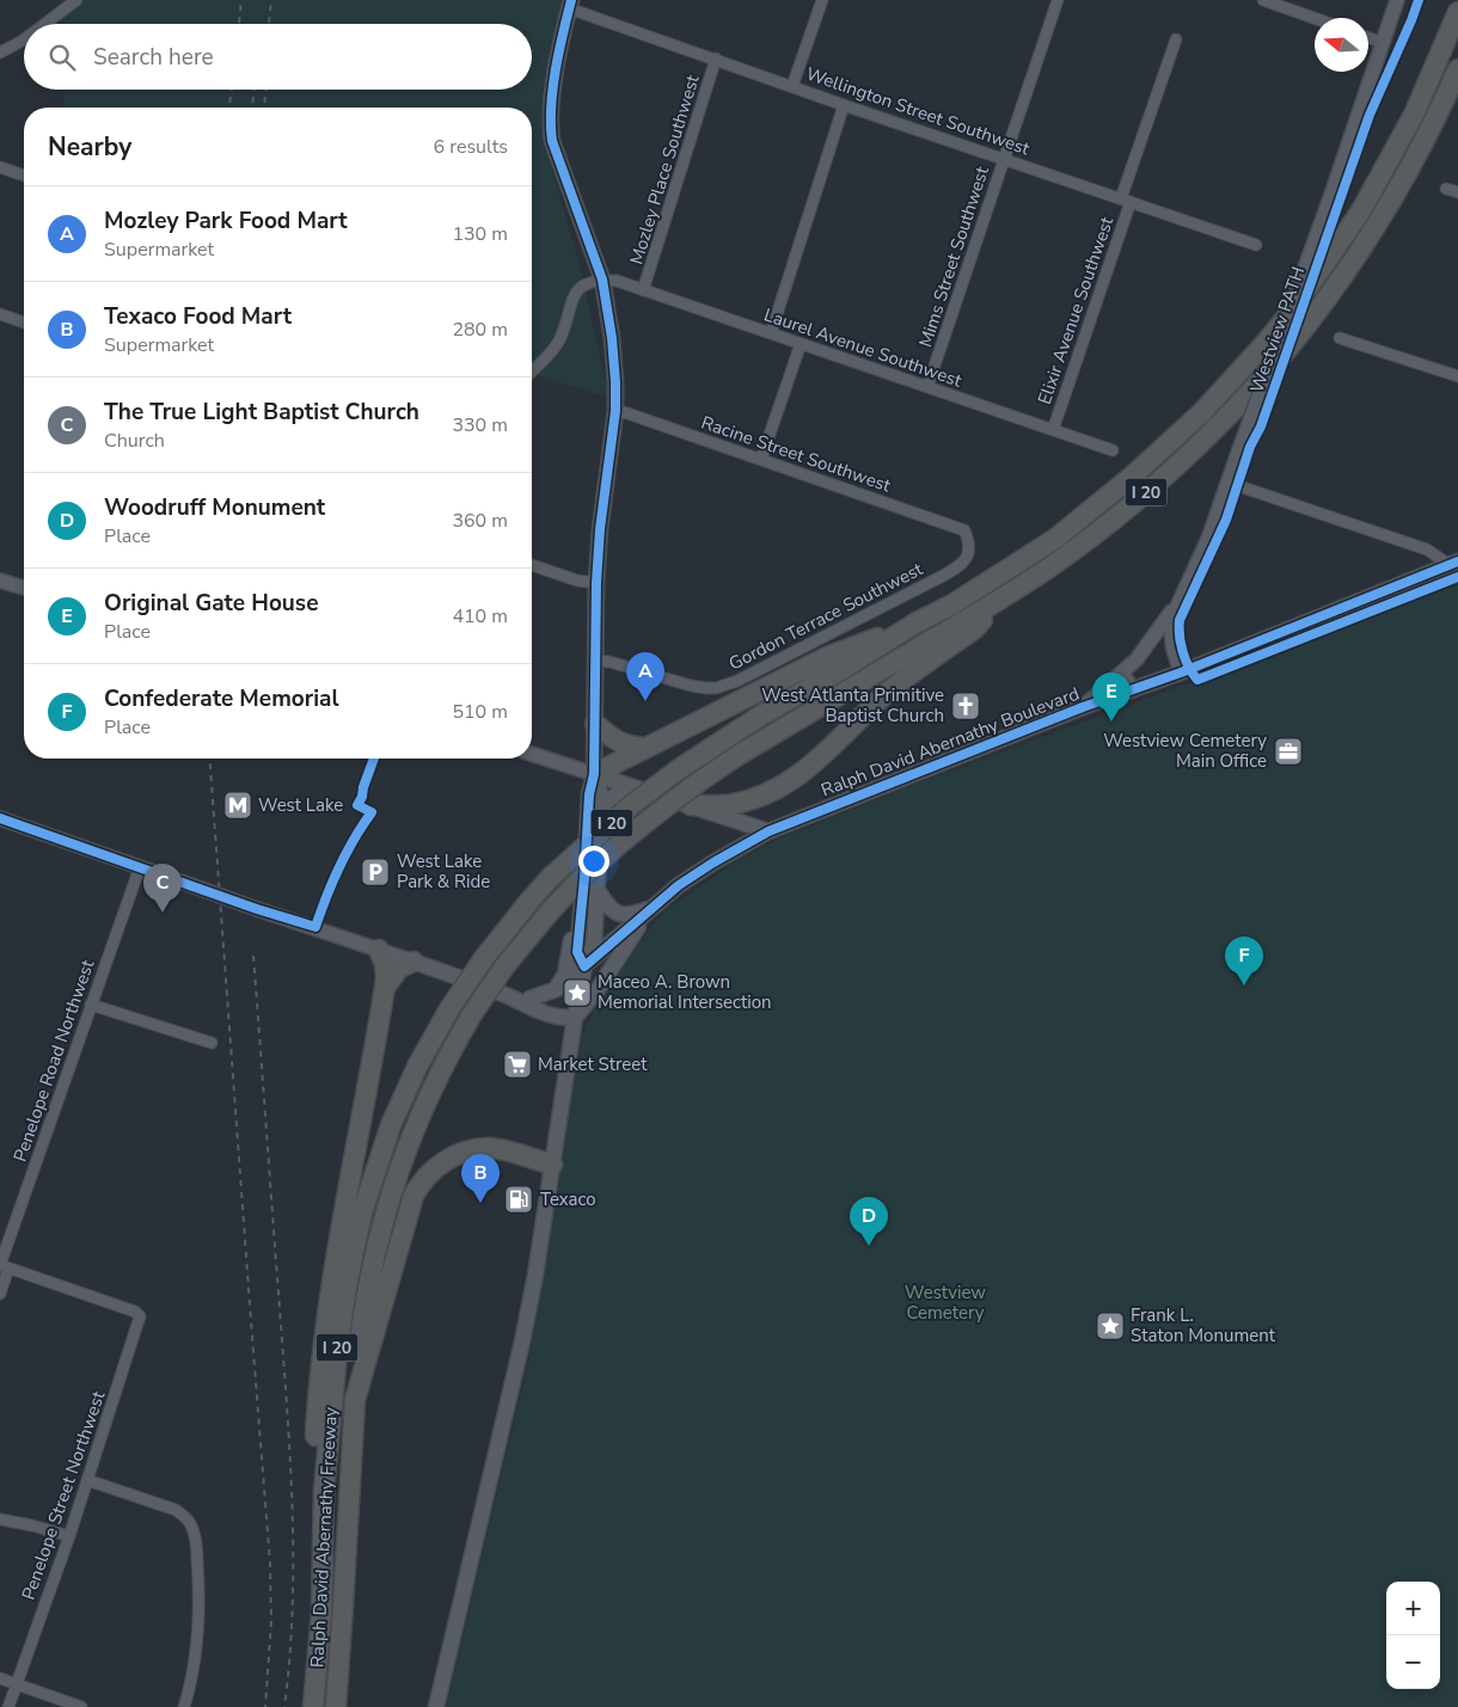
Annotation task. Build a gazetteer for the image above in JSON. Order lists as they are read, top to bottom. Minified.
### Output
{"streets":{"highway":["I 20","Ralph David Abernathy Freeway"],"main road":["Ralph David Abernathy Boulevard"],"street":["Wellington Street Southwest","Mozley Place Southwest","Mims Street Southwest","Elixir Avenue Southwest","Laurel Avenue Southwest","Racine Street Southwest","Gordon Terrace Southwest","Penelope Road Northwest","Penelope Street Northwest"],"cycle path":["Westview PATH"]},"crossings":[["Wellington Street Southwest","Mozley Place Southwest"],["Wellington Street Southwest","Mims Street Southwest"],["Wellington Street Southwest","Elixir Avenue Southwest"],["Mozley Place Southwest","Laurel Avenue Southwest"],["Mims Street Southwest","Laurel Avenue Southwest"],["Elixir Avenue Southwest","Laurel Avenue Southwest"],["Racine Street Southwest","Gordon Terrace Southwest"],["I 20","Ralph David Abernathy Freeway"],["Penelope Road Northwest","Penelope Street Northwest"]],"parks":["Westview Cemetery"],"places":{"church":["West Atlanta Primitive Baptist Church"],"office":["Westview Cemetery Main Office"],"metro station":["West Lake"],"parking":["West Lake Park & Ride"],"place":["Maceo A. Brown Memorial Intersection","Frank L. Staton Monument"],"supermarket":["Market Street"],"fuel station":["Texaco"]},"north":"left","page":{"search":"Search here","heading":["Nearby","6 results"],"list":[{"mark":"A","name":"Mozley Park Food Mart","note":"Supermarket","value":"130 m"},{"mark":"B","name":"Texaco Food Mart","note":"Supermarket","value":"280 m"},{"mark":"C","name":"The True Light Baptist Church","note":"Church","value":"330 m"},{"mark":"D","name":"Woodruff Monument","note":"Place","value":"360 m"},{"mark":"E","name":"Original Gate House","note":"Place","value":"410 m"},{"mark":"F","name":"Confederate Memorial","note":"Place","value":"510 m"}],"pins":["A","E","C","F","B","D"],"map_buttons":["+","−"]}}
